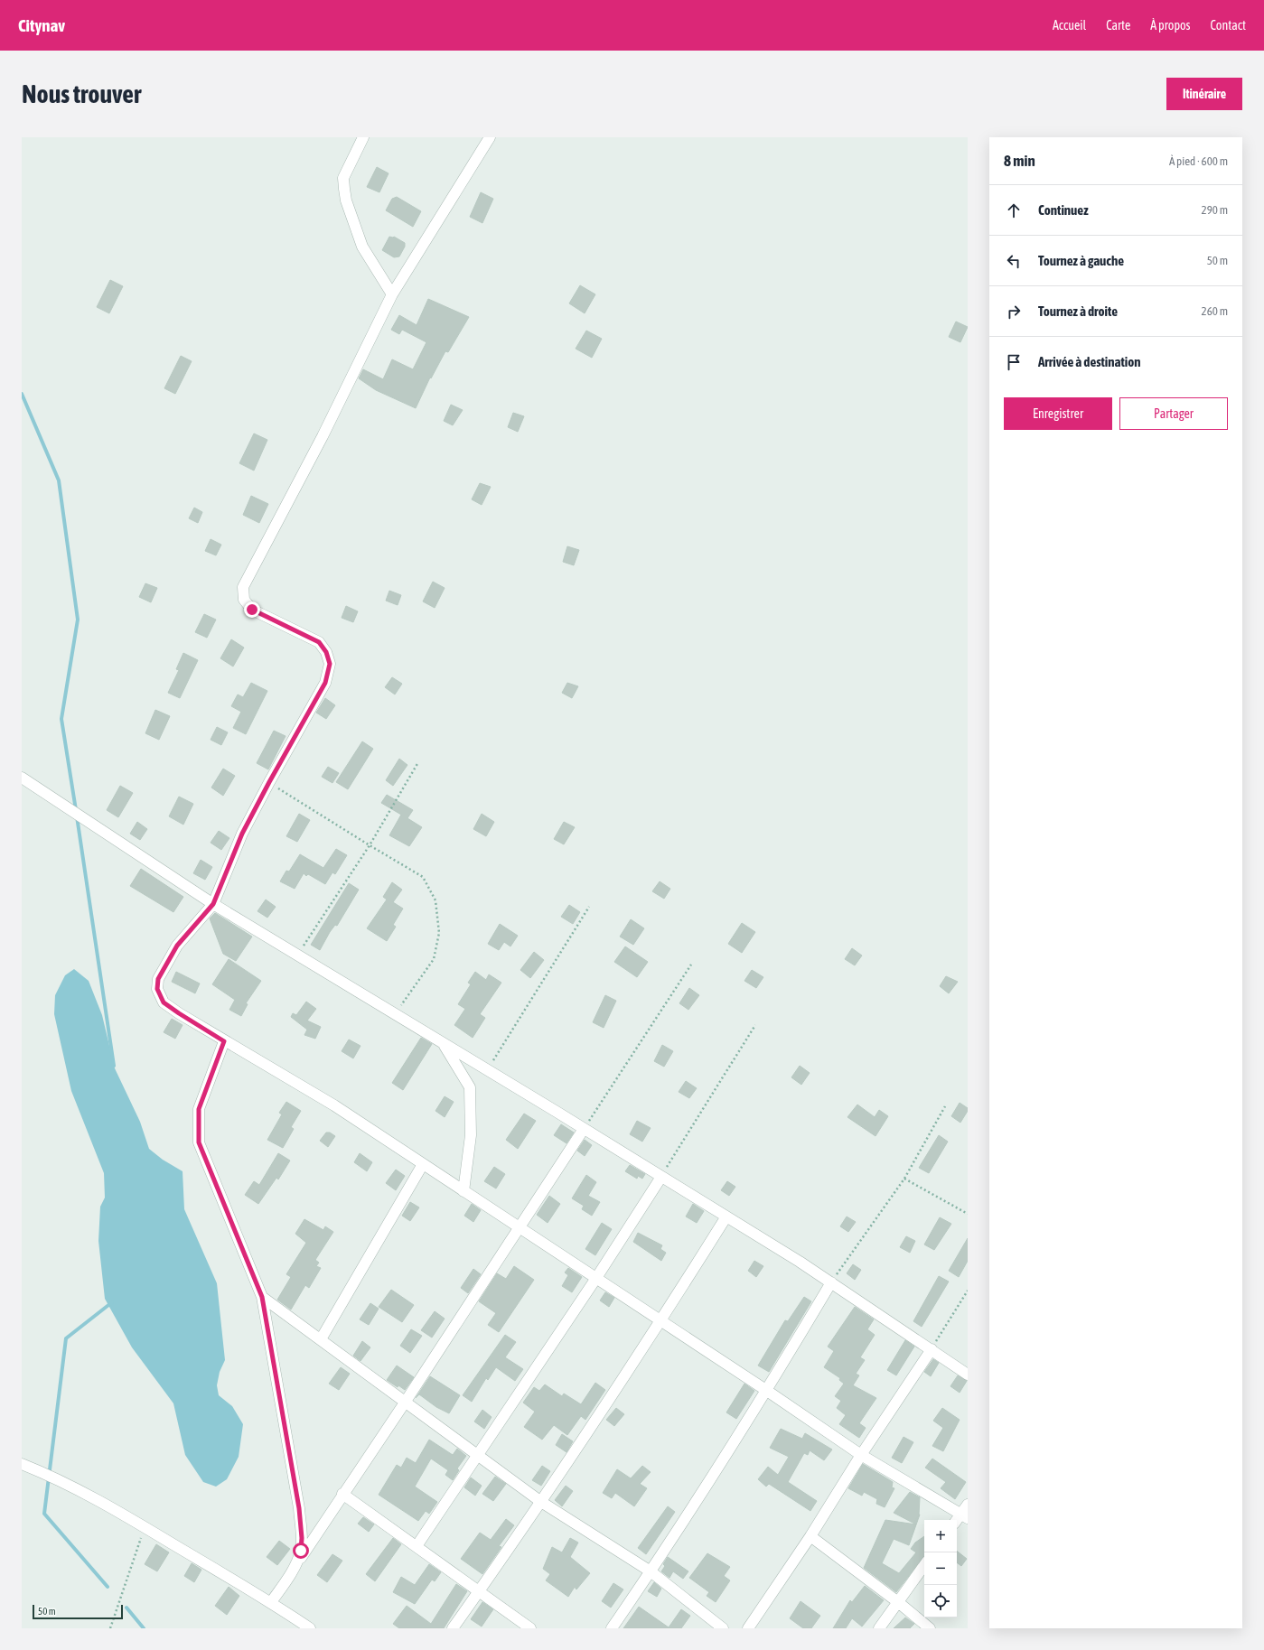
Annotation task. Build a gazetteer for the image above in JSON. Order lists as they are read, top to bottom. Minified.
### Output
{"scale_bar":"50 m","page":{"header":"Citynav","nav":["Accueil","Carte","À propos","Contact"],"buttons":["Itinéraire",["Enregistrer","Partager"]],"title":"Nous trouver","heading":["8 min","À pied · 600 m"],"list":[["Continuez","290 m"],["Tournez à gauche","50 m"],["Tournez à droite","260 m"],"Arrivée à destination"],"map_buttons":["+","−"],"scale":"50 m"}}
